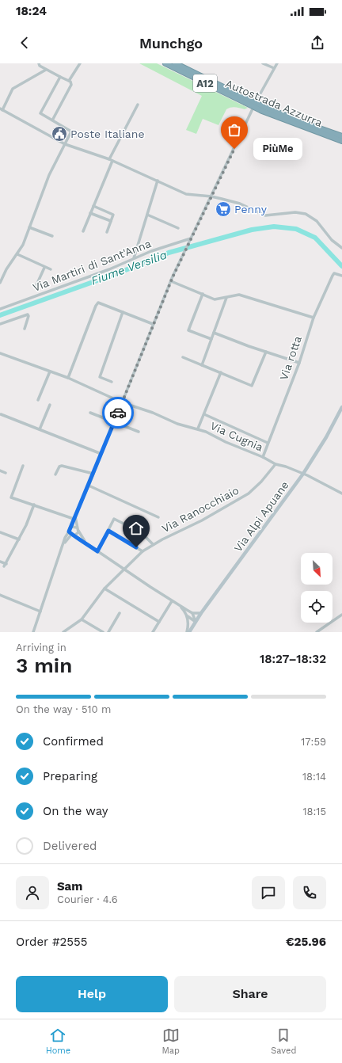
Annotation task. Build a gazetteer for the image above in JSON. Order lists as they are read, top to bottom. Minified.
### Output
{"streets":{"highway":["A12","Autostrada Azzurra"],"main road":["Via Alpi Apuane"],"street":["Via Martiri di Sant'Anna","Via rotta","Via Cugnia","Via Ranocchiaio"]},"crossings":[["Via rotta","Via Cugnia"],["Via Cugnia","Via Ranocchiaio"],["Via Cugnia","Via Alpi Apuane"]],"water":["Fiume Versilia"],"places":{"public building":["Poste Italiane"],"other":["PiùMe"],"supermarket":["Penny"]},"north":"bottom right","page":{"status":"18:24","header":"Munchgo","bubble":"PiùMe","heading":["3 min","Arriving in","18:27–18:32"],"panel":["Sam","Courier · 4.6","Order #2555","€25.96"],"bar":"On the way · 510 m","list":[["Confirmed","17:59"],["Preparing","18:14"],["On the way","18:15"],"Delivered"],"buttons":["Help","Share"],"tabs":["Home","Map","Saved"]}}
